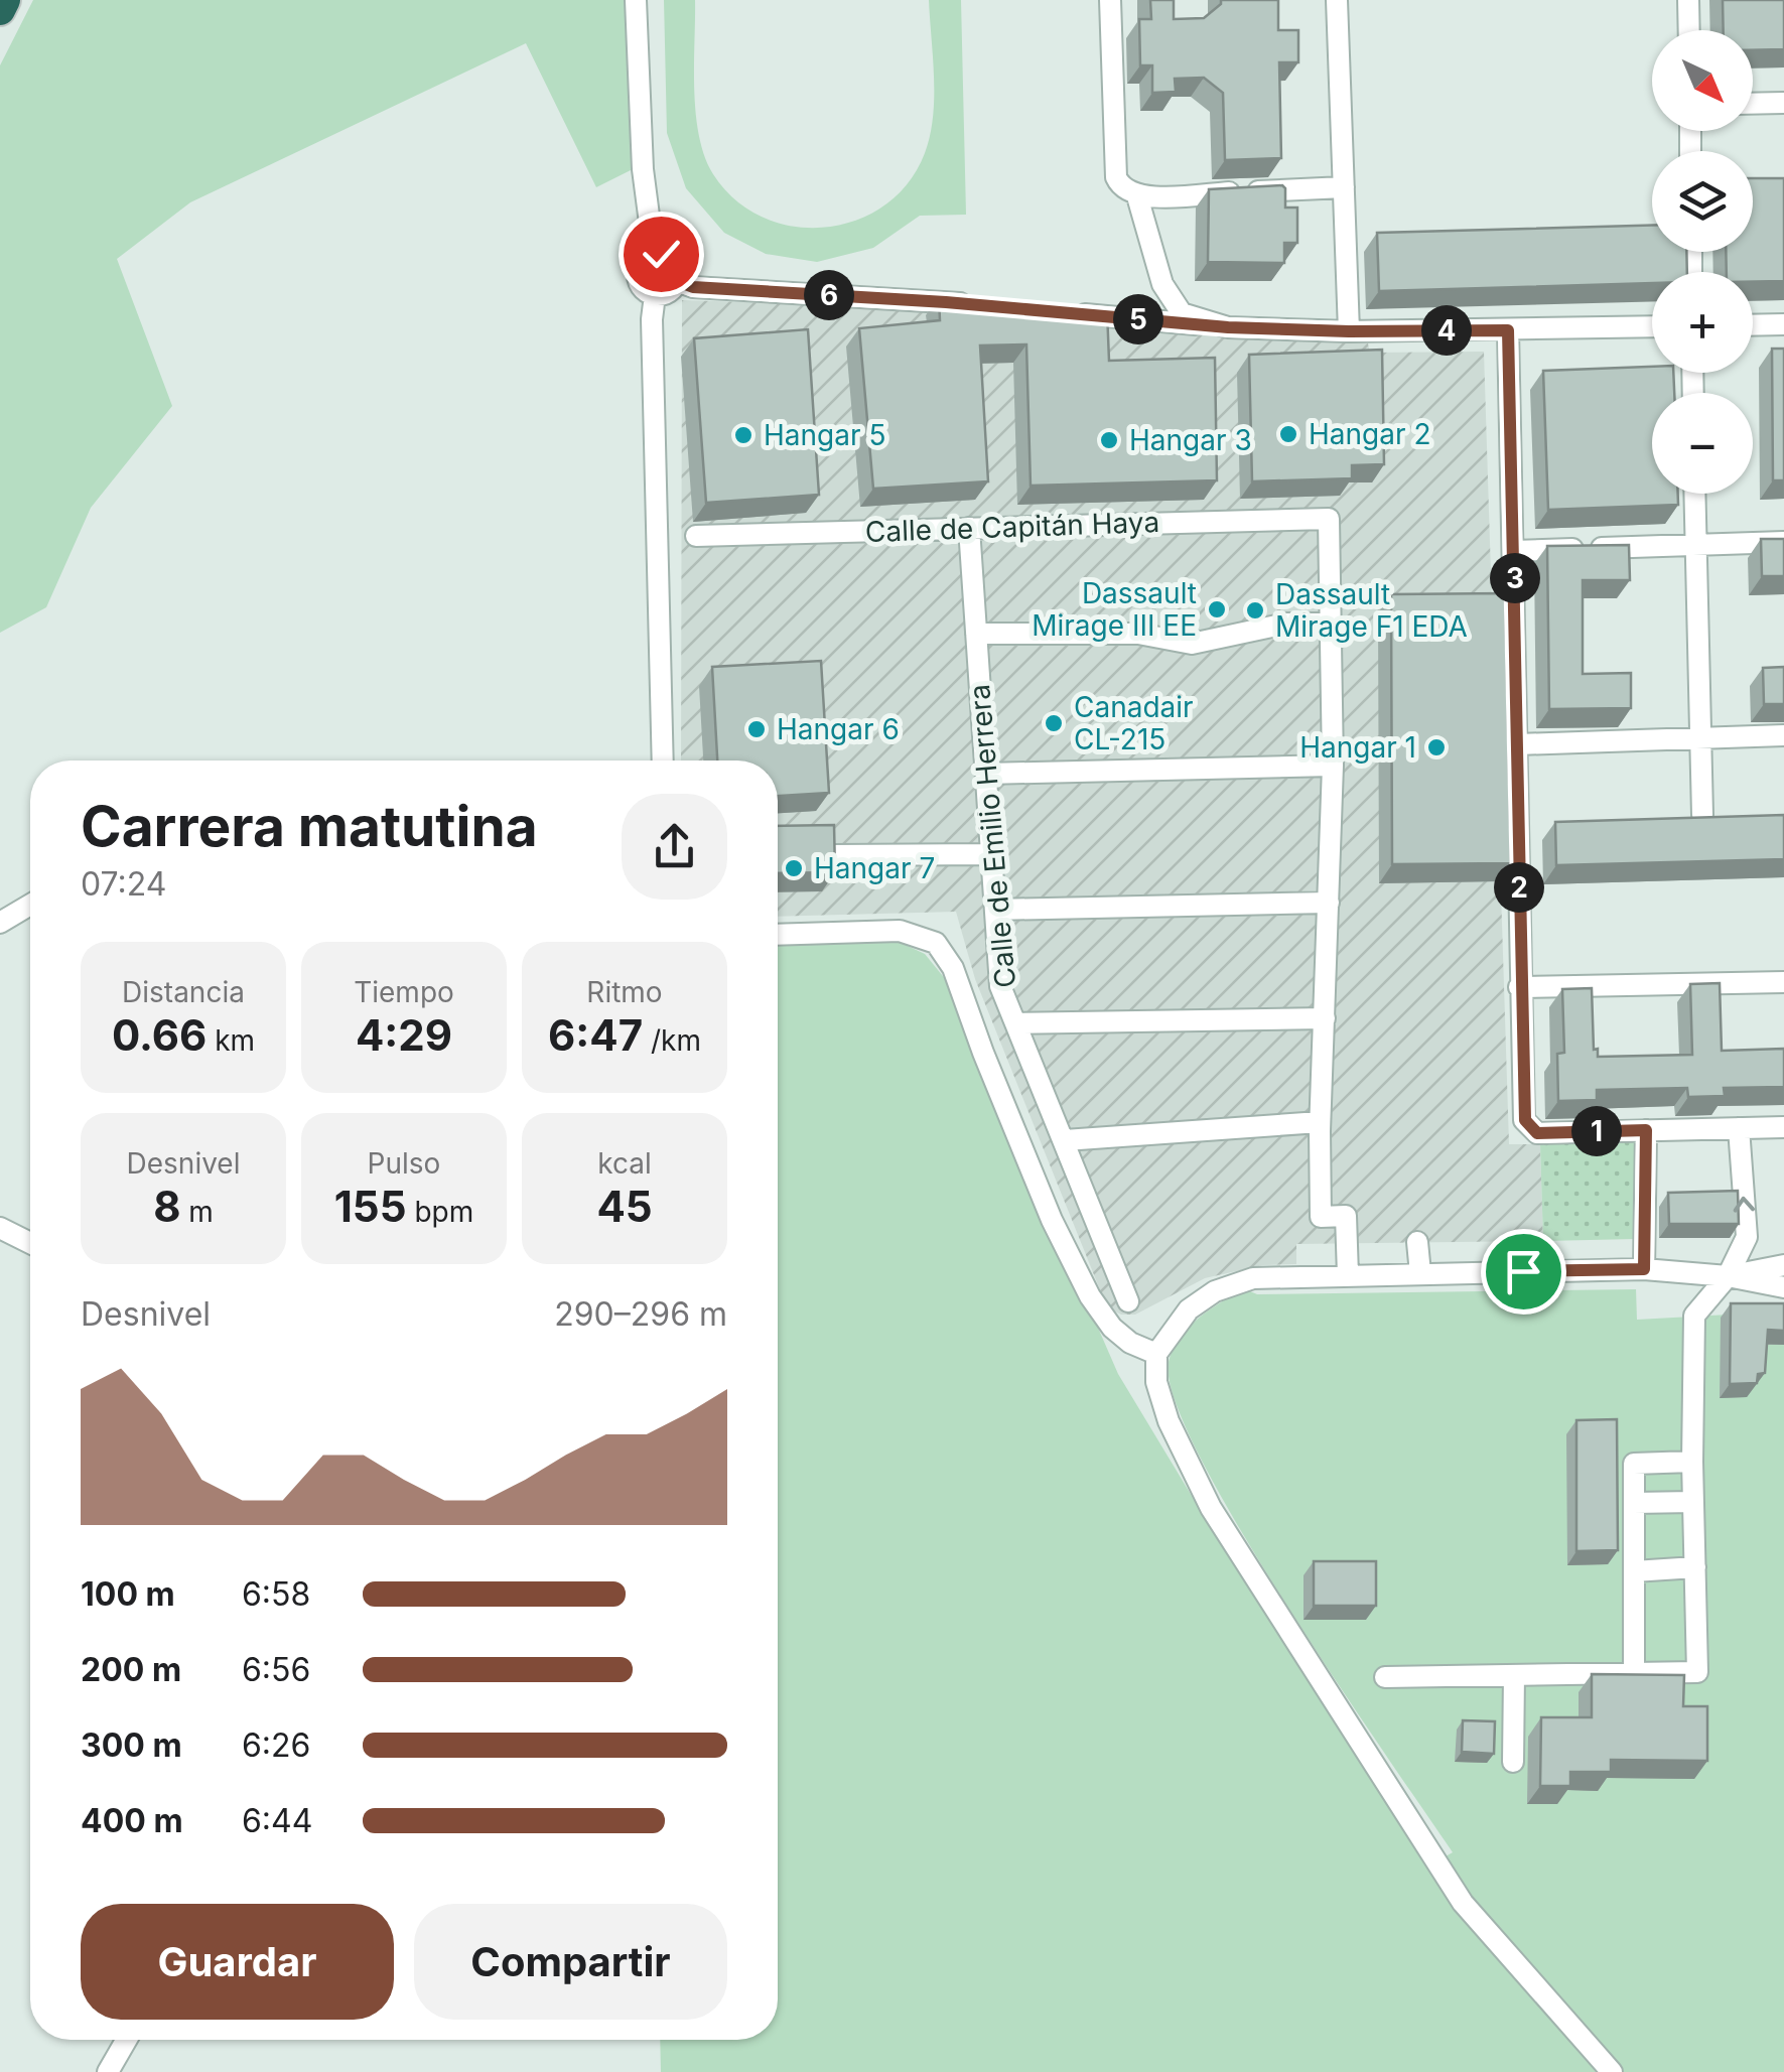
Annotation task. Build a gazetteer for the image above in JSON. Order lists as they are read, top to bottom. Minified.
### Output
{"streets":{"street":["Calle de Capitán Haya","Calle de Emilio Herrera"]},"crossings":[["Calle de Capitán Haya","Calle de Emilio Herrera"]],"places":["Hangar 2","Hangar 5","Hangar 3","Dassault Mirage III EE","Dassault Mirage F1 EDA","Canadair CL-215","Hangar 6","Hangar 1","Hangar 7"],"north":"bottom right","page":{"map_buttons":["+","−"],"pins":["6","5","4","3","2","1"],"heading":["Carrera matutina","07:24"],"stats":[["Distancia","0.66 km"],["Tiempo","4:29"],["Ritmo","6:47 /km"],["Desnivel","8 m"],["Pulso","155 bpm"],["kcal","45"]],"chart":["Desnivel","290–296 m"],"list":[{"name":"100 m","note":"6:58"},{"name":"200 m","note":"6:56"},{"name":"300 m","note":"6:26"},{"name":"400 m","note":"6:44"}],"buttons":["Guardar","Compartir"]}}
